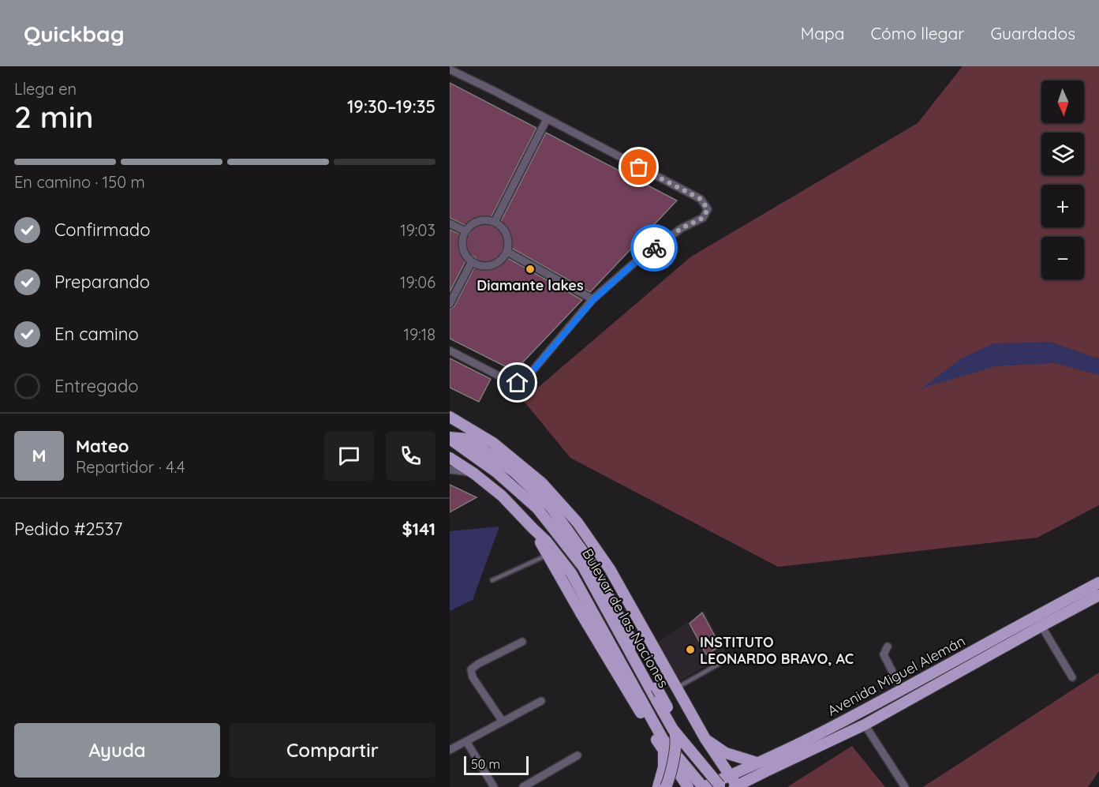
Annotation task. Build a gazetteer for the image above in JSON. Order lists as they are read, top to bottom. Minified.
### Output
{"streets":{"main road":["Bulevar de las Naciones","Avenida Miguel Alemán"]},"crossings":[["Bulevar de las Naciones","Avenida Miguel Alemán"]],"places":["Diamante lakes","INSTITUTO LEONARDO BRAVO, AC"],"scale_bar":"50 m","north":"bottom","page":{"header":"Quickbag","nav":["Mapa","Cómo llegar","Guardados"],"heading":["2 min","Llega en","19:30–19:35"],"panel":["Mateo","Repartidor · 4.4","Pedido #2537","$141"],"map_buttons":["+","−"],"bar":"En camino · 150 m","list":[["Confirmado","19:03"],["Preparando","19:06"],["En camino","19:18"],"Entregado"],"round":"M","buttons":["Ayuda","Compartir"],"scale":"50 m"}}
